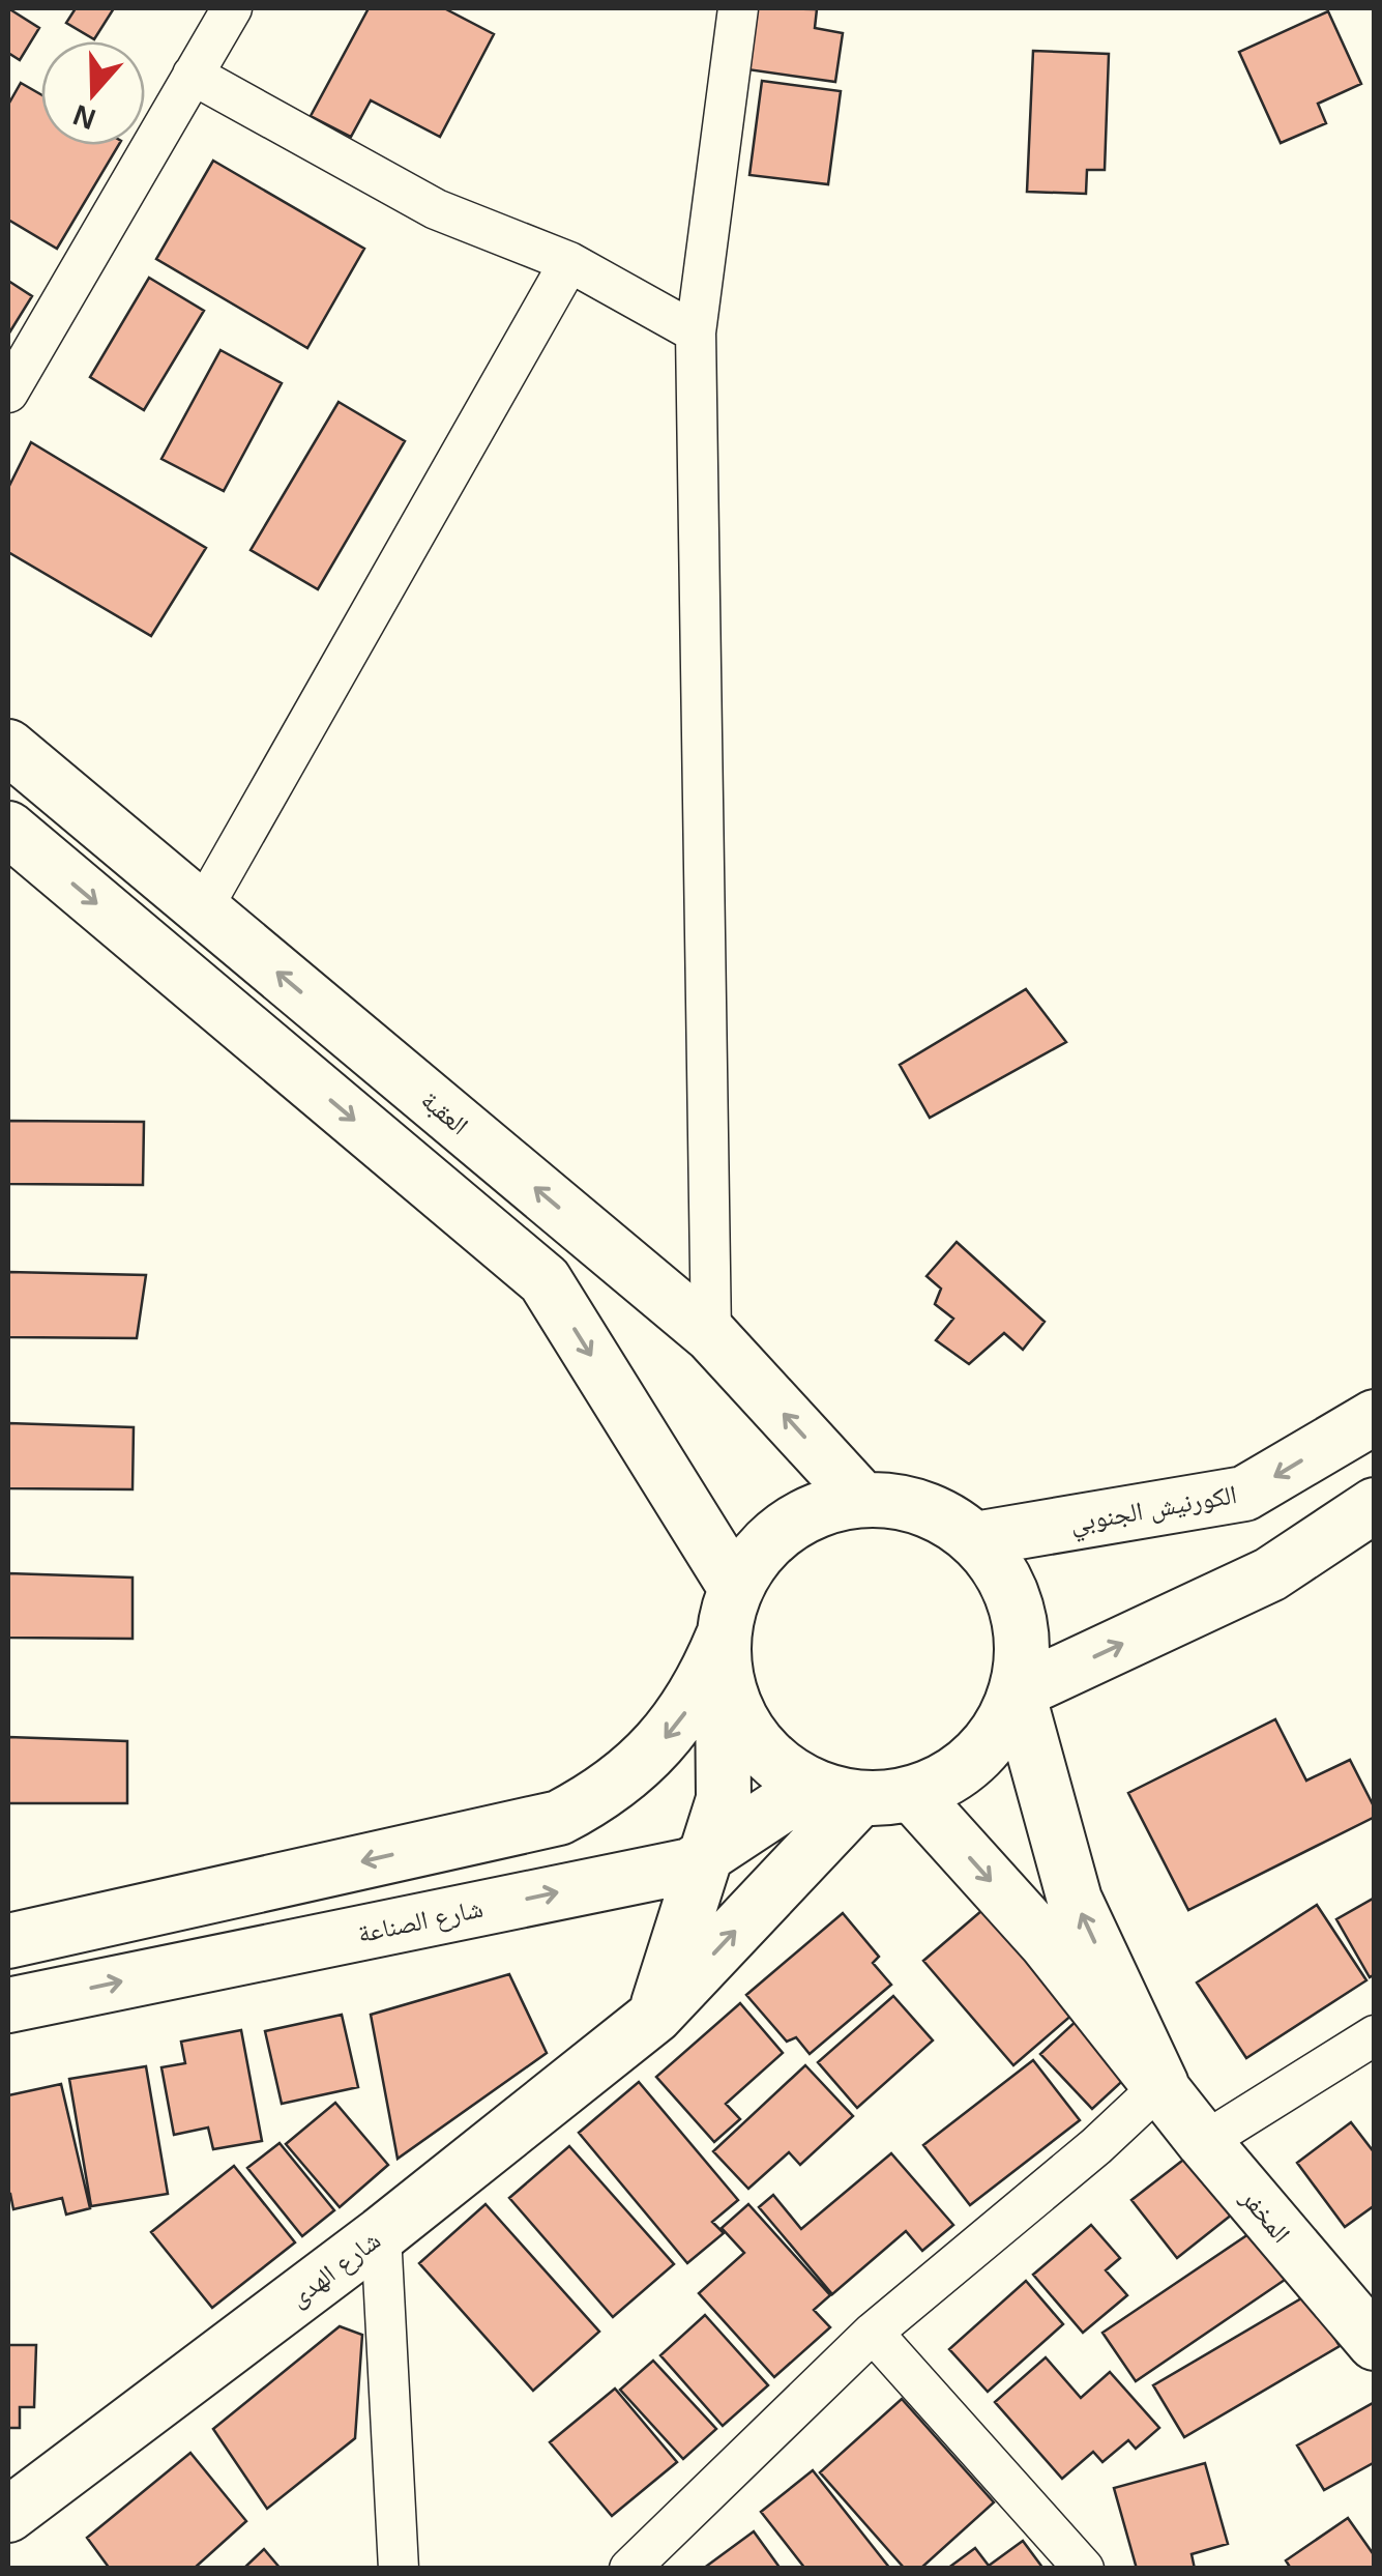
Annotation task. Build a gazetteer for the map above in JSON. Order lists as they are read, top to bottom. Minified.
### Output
{"streets":{"main road":["العقبة","الكورنيش الجنوبي","شارع الصناعة","المخفر","شارع الهدى"]},"crossings":[["العقبة","الكورنيش الجنوبي"],["العقبة","شارع الصناعة"],["العقبة","شارع الهدى"],["الكورنيش الجنوبي","شارع الصناعة"],["الكورنيش الجنوبي","شارع الهدى"],["شارع الصناعة","شارع الهدى"]],"north":"bottom"}
